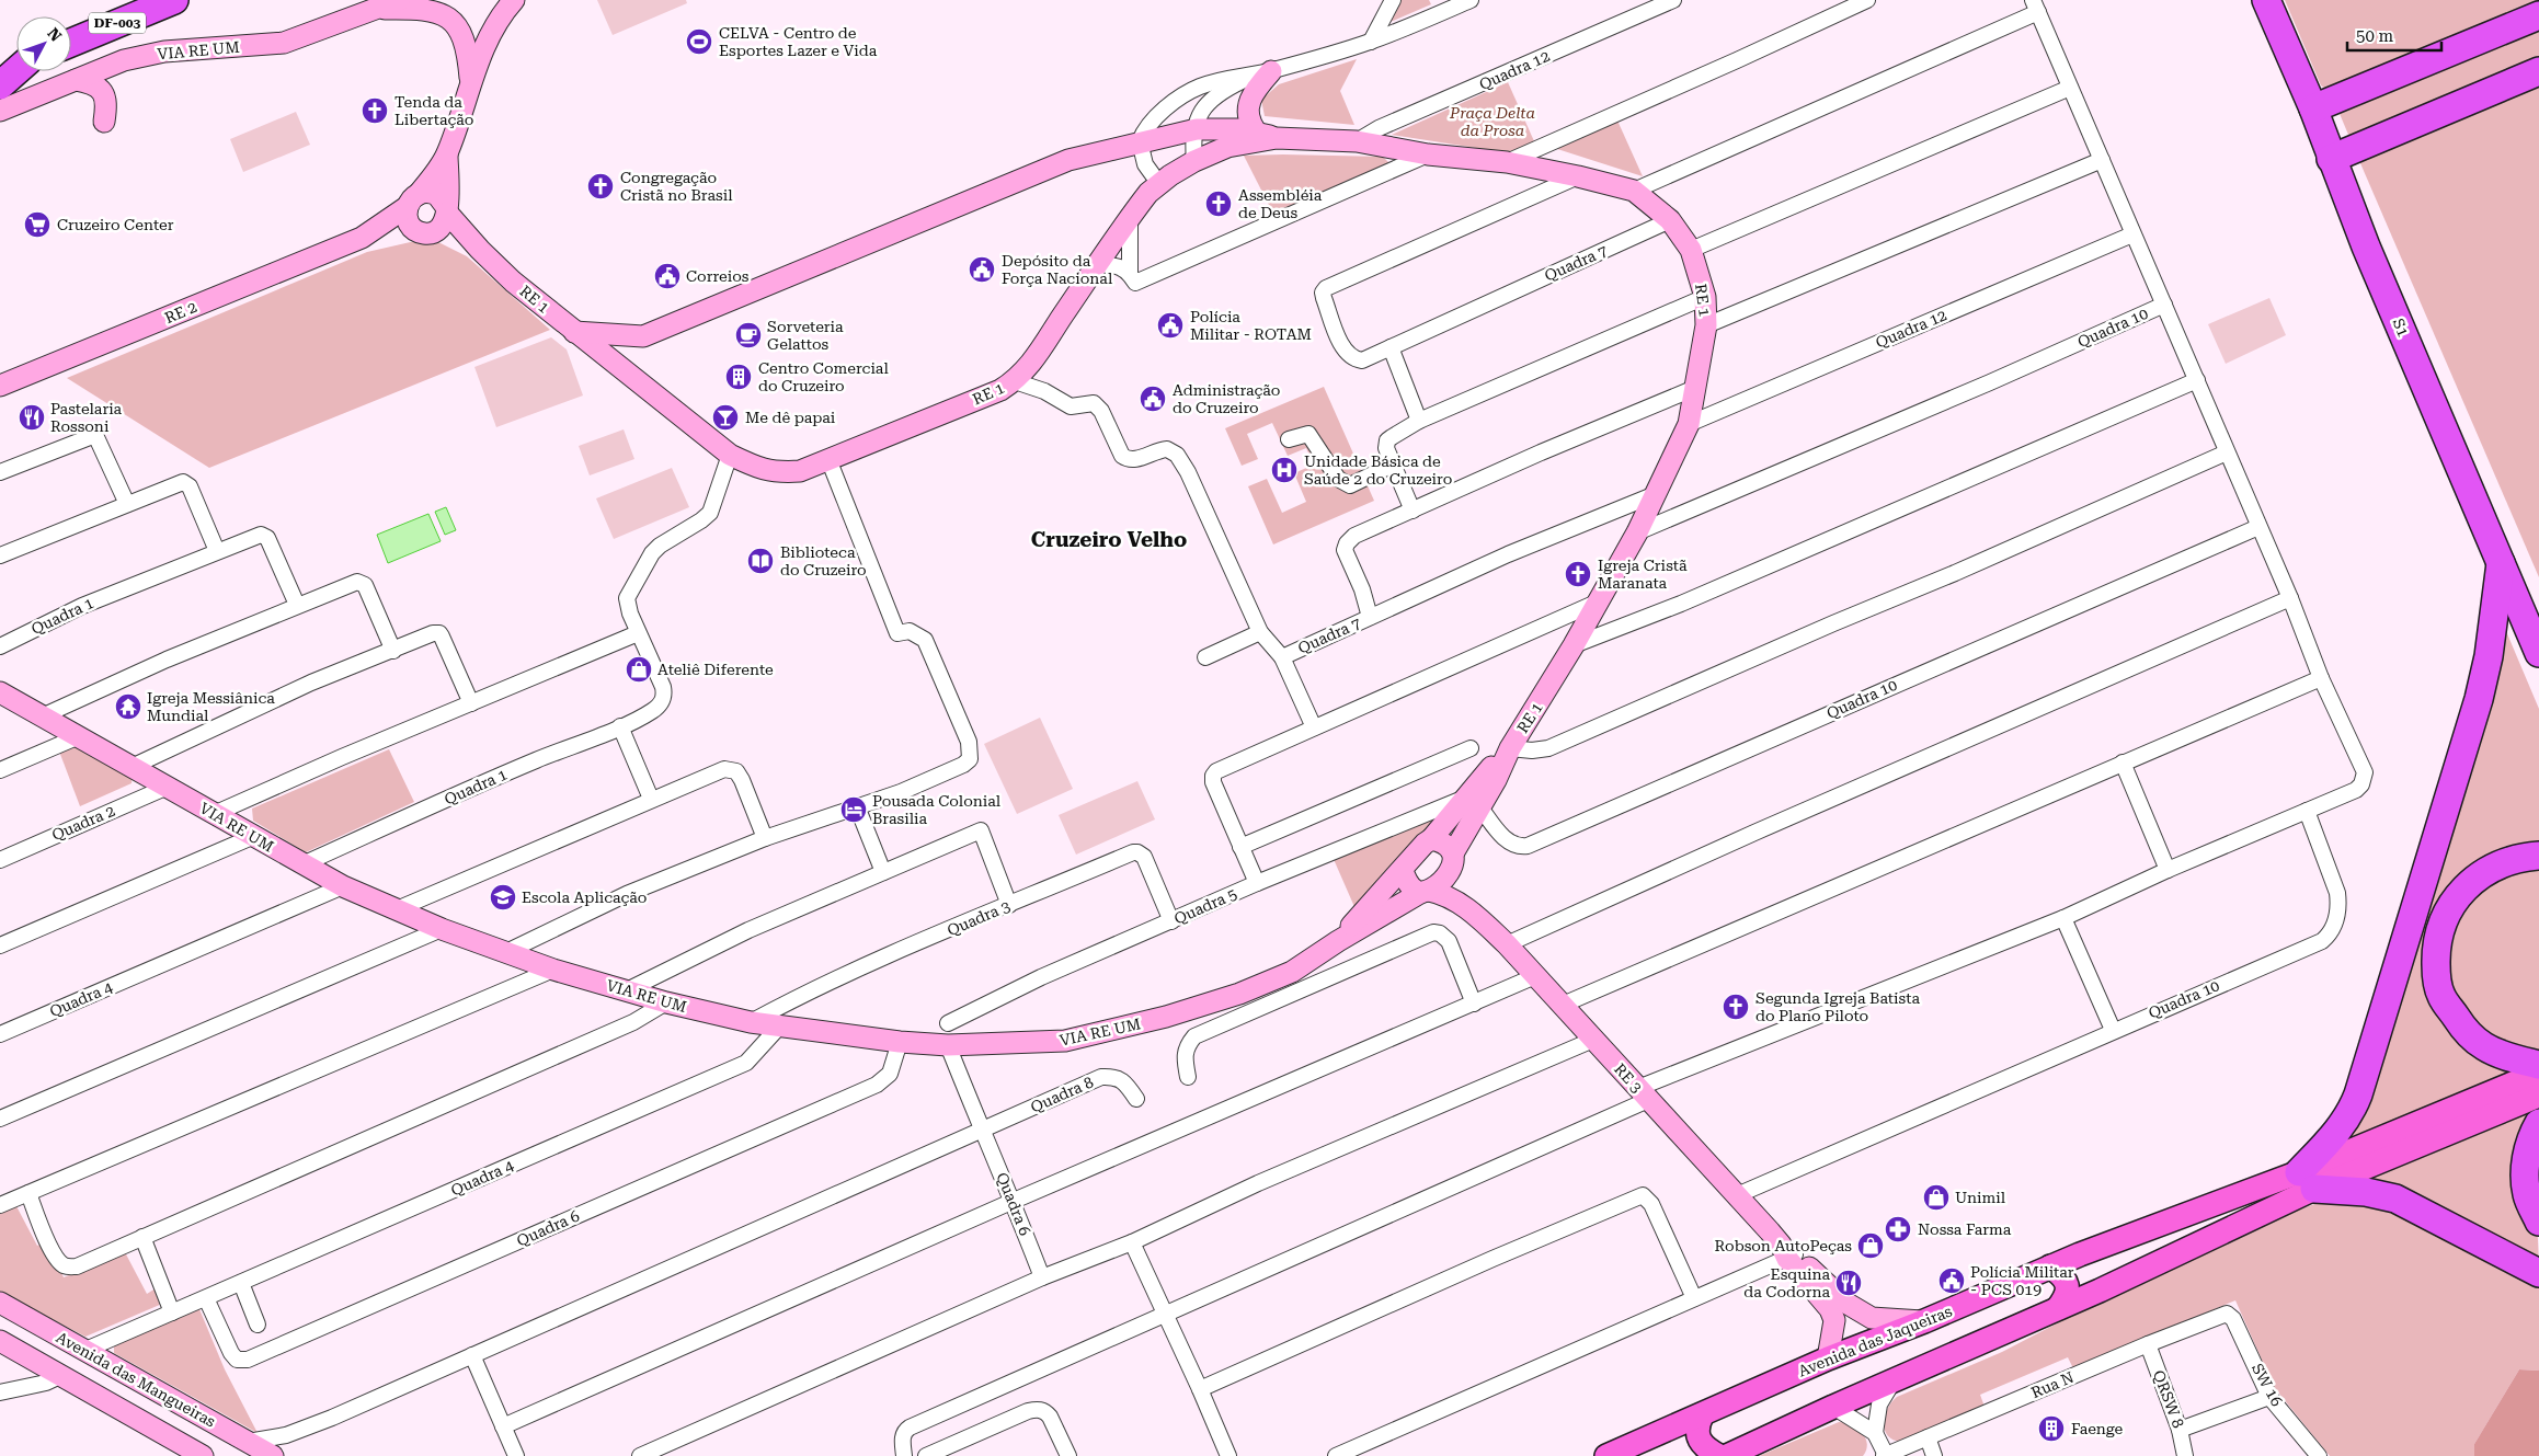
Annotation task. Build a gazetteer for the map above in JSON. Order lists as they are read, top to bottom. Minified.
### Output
{"streets":{"highway":["DF-003","S1"],"main road":["Avenida das Jaqueiras"],"street":["VIA RE UM","Quadra 12","Quadra 7","RE 1","RE 2","Quadra 10","Quadra 1","Quadra 2","Quadra 5","Quadra 3","Quadra 4","RE 3","Quadra 8","Quadra 6","Avenida das Mangueiras","Rua N","SW 16","QRSW 8"]},"crossings":[["VIA RE UM","RE 1"],["VIA RE UM","Quadra 1"],["VIA RE UM","Quadra 2"],["VIA RE UM","Quadra 3"],["VIA RE UM","Quadra 4"],["VIA RE UM","RE 3"],["VIA RE UM","Quadra 6"],["Quadra 12","RE 1"],["Quadra 7","RE 1"],["RE 1","RE 2"],["RE 1","Quadra 10"],["RE 1","Quadra 5"],["RE 1","RE 3"],["Quadra 10","Quadra 5"],["Quadra 10","RE 3"],["Quadra 5","Quadra 3"],["Quadra 4","Quadra 6"],["Quadra 4","Avenida das Mangueiras"],["RE 3","Avenida das Jaqueiras"],["Quadra 8","Quadra 6"],["Rua N","SW 16"],["Rua N","QRSW 8"]],"districts":["Cruzeiro Velho"],"parks":["Praça Delta da Prosa"],"places":{"sports":["CELVA - Centro de Esportes Lazer e Vida"],"church":["Tenda da Libertação","Congregação Cristã no Brasil","Assembléia de Deus","Igreja Cristã Maranata","Segunda Igreja Batista do Plano Piloto"],"supermarket":["Cruzeiro Center"],"public building":["Depósito da Força Nacional","Correios","Polícia Militar - ROTAM","Administração do Cruzeiro","Polícia Militar - PCS 019"],"cafe":["Sorveteria Gelattos"],"building":["Centro Comercial do Cruzeiro","Faenge"],"restaurant":["Pastelaria Rossoni","Esquina da Codorna"],"bar":["Me dê papai"],"hospital":["Unidade Básica de Saúde 2 do Cruzeiro"],"library":["Biblioteca do Cruzeiro"],"shop":["Ateliê Diferente","Unimil","Robson AutoPeças"],"temple":["Igreja Messiânica Mundial"],"hotel":["Pousada Colonial Brasilia"],"school or university":["Escola Aplicação"],"pharmacy":["Nossa Farma"]},"scale_bar":"50 m","north":"top right"}
